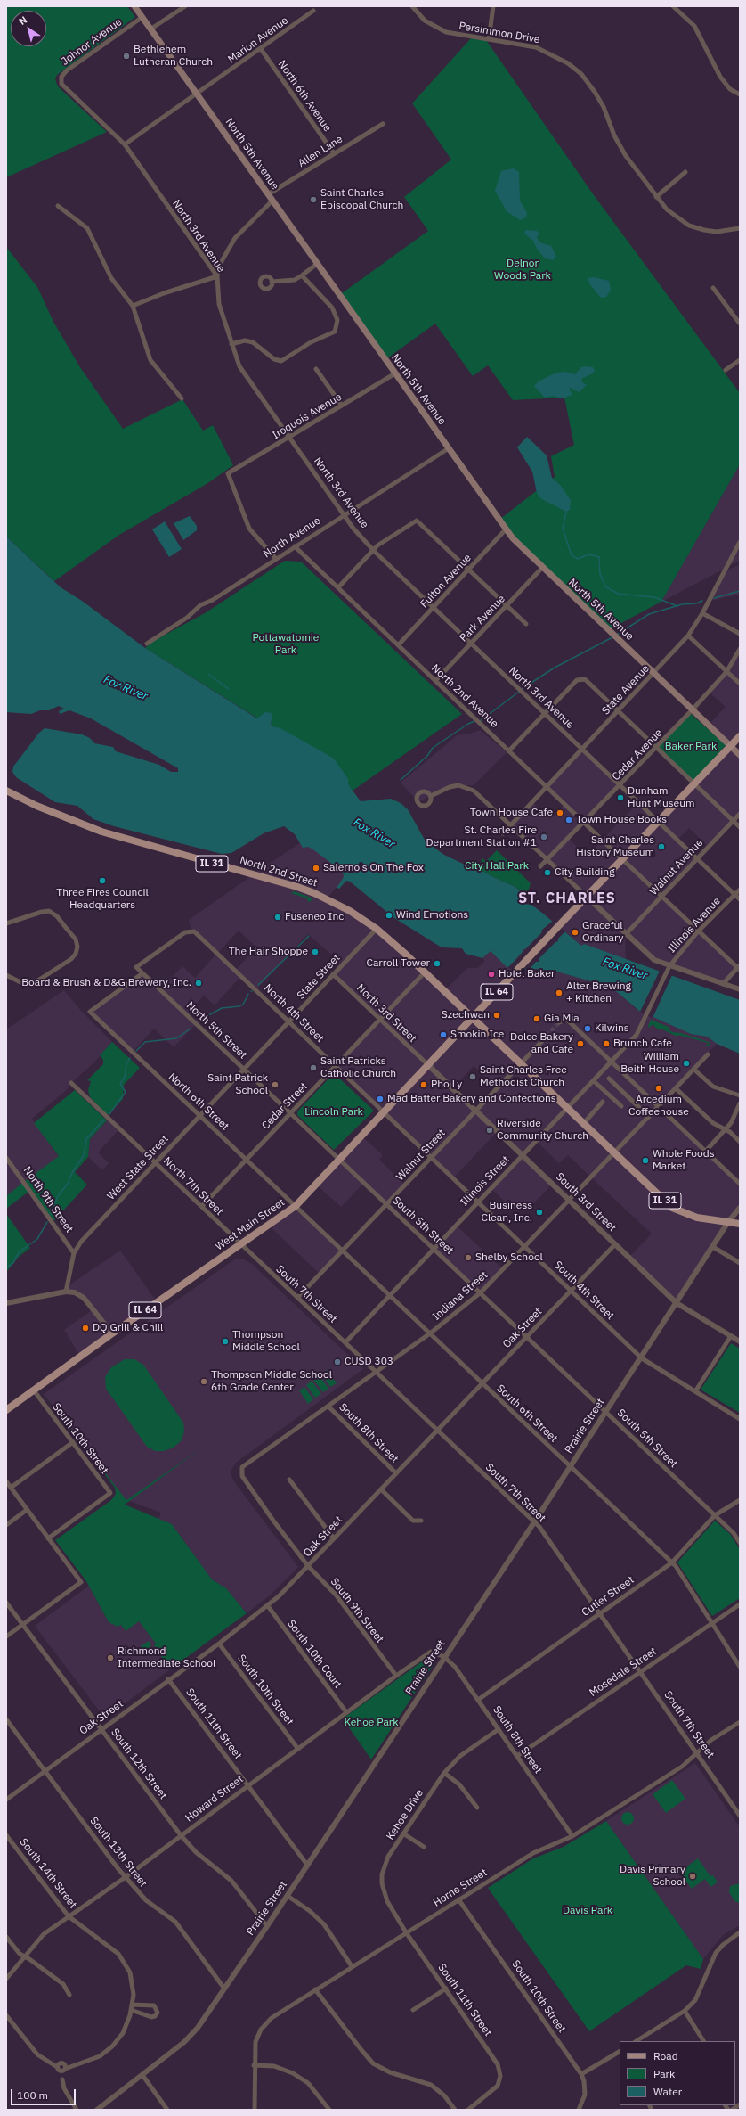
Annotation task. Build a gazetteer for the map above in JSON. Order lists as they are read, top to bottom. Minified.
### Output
{"streets":{"main road":["North 5th Avenue","IL 31","North 2nd Street","IL 64","West Main Street"],"street":["Persimmon Drive","Marion Avenue","Johnor Avenue","North 6th Avenue","Allen Lane","North 3rd Avenue","Iroquois Avenue","North Avenue","Fulton Avenue","Park Avenue","State Avenue","North 2nd Avenue","Cedar Avenue","Walnut Avenue","Illinois Avenue","State Street","North 4th Street","North 3rd Street","North 5th Street","North 6th Street","Cedar Street","Walnut Street","West State Street","Illinois Street","North 7th Street","North 9th Street","South 3rd Street","South 5th Street","South 4th Street","South 7th Street","Indiana Street","Oak Street","South 6th Street","Prairie Street","South 8th Street","South 10th Street","Cutler Street","South 9th Street","South 10th Court","Mosedale Street","South 11th Street","South 12th Street","Howard Street","Kehoe Drive","South 13th Street","South 14th Street","Horne Street"]},"crossings":[["Marion Avenue","Johnor Avenue"],["Marion Avenue","North 6th Avenue"],["Marion Avenue","North 5th Avenue"],["Marion Avenue","North 3rd Avenue"],["Johnor Avenue","North 5th Avenue"],["Johnor Avenue","North 3rd Avenue"],["North 6th Avenue","Allen Lane"],["Allen Lane","North 5th Avenue"],["North 5th Avenue","Iroquois Avenue"],["North 5th Avenue","North Avenue"],["North 5th Avenue","Fulton Avenue"],["North 5th Avenue","Park Avenue"],["North 5th Avenue","State Avenue"],["North 5th Avenue","Cedar Avenue"],["North 5th Avenue","IL 64"],["North 3rd Avenue","Iroquois Avenue"],["North 3rd Avenue","North Avenue"],["North 3rd Avenue","Fulton Avenue"],["North 3rd Avenue","Park Avenue"],["North 3rd Avenue","State Avenue"],["North 3rd Avenue","Cedar Avenue"],["North 3rd Avenue","Walnut Avenue"],["North 3rd Avenue","Illinois Avenue"],["North 3rd Avenue","IL 64"],["Iroquois Avenue","North Avenue"],["North Avenue","North 2nd Avenue"],["Fulton Avenue","North 2nd Avenue"],["Park Avenue","North 2nd Avenue"],["State Avenue","North 2nd Avenue"],["North 2nd Avenue","Cedar Avenue"],["North 2nd Avenue","Walnut Avenue"],["North 2nd Avenue","Illinois Avenue"],["North 2nd Avenue","IL 64"],["IL 31","North 2nd Street"],["IL 31","IL 64"],["IL 31","Walnut Street"],["IL 31","Illinois Street"],["IL 31","West Main Street"],["IL 31","Indiana Street"],["IL 31","Prairie Street"],["North 2nd Street","State Street"],["North 2nd Street","IL 64"],["North 2nd Street","Cedar Street"],["North 2nd Street","West Main Street"],["Illinois Avenue","Illinois Street"],["State Street","North 4th Street"],["State Street","North 3rd Street"],["State Street","North 5th Street"],["State Street","West State Street"],["IL 64","West Main Street"],["North 4th Street","North 5th Street"],["North 4th Street","North 6th Street"],["North 4th Street","Cedar Street"],["North 4th Street","West Main Street"],["North 4th Street","South 4th Street"],["North 3rd Street","Cedar Street"],["North 3rd Street","South 3rd Street"],["North 3rd Street","West Main Street"],["North 5th Street","North 6th Street"],["North 5th Street","Cedar Street"],["North 5th Street","West State Street"],["North 5th Street","West Main Street"],["North 5th Street","South 5th Street"],["North 6th Street","Cedar Street"],["North 6th Street","West State Street"],["North 6th Street","West Main Street"],["North 6th Street","South 6th Street"],["Cedar Street","North 7th Street"],["Walnut Street","South 3rd Street"],["Walnut Street","South 5th Street"],["Walnut Street","South 4th Street"],["Walnut Street","South 7th Street"],["Walnut Street","South 6th Street"],["West State Street","North 7th Street"],["West State Street","North 9th Street"],["Illinois Street","South 3rd Street"],["Illinois Street","South 5th Street"],["Illinois Street","South 4th Street"],["Illinois Street","South 7th Street"],["Illinois Street","South 6th Street"],["North 7th Street","West Main Street"],["North 7th Street","South 7th Street"],["South 3rd Street","West Main Street"],["South 3rd Street","Indiana Street"],["South 3rd Street","Oak Street"],["South 3rd Street","Prairie Street"],["West Main Street","South 5th Street"],["West Main Street","South 4th Street"],["West Main Street","South 7th Street"],["West Main Street","South 6th Street"],["West Main Street","South 10th Street"],["South 5th Street","Indiana Street"],["South 5th Street","Oak Street"],["South 5th Street","Prairie Street"],["South 5th Street","Cutler Street"],["South 4th Street","Indiana Street"],["South 4th Street","Oak Street"],["South 4th Street","Prairie Street"],["South 7th Street","Indiana Street"],["South 7th Street","Oak Street"],["South 7th Street","Prairie Street"],["South 7th Street","Cutler Street"],["South 7th Street","Mosedale Street"],["South 7th Street","Horne Street"],["Indiana Street","South 6th Street"],["Indiana Street","South 8th Street"],["Indiana Street","South 9th Street"],["Oak Street","South 6th Street"],["Oak Street","South 8th Street"],["Oak Street","South 10th Street"],["Oak Street","South 9th Street"],["Oak Street","South 10th Court"],["Oak Street","South 11th Street"],["Oak Street","South 12th Street"],["Oak Street","South 13th Street"],["South 6th Street","Prairie Street"],["South 6th Street","Cutler Street"],["South 6th Street","Mosedale Street"],["Prairie Street","South 8th Street"],["Prairie Street","South 11th Street"],["Prairie Street","South 12th Street"],["Prairie Street","Howard Street"],["Prairie Street","South 13th Street"],["South 8th Street","Cutler Street"],["South 8th Street","Mosedale Street"],["South 8th Street","Howard Street"],["South 8th Street","Kehoe Drive"],["South 8th Street","Horne Street"],["South 10th Street","Howard Street"],["South 10th Street","Horne Street"],["South 9th Street","Howard Street"],["South 10th Court","Howard Street"],["South 11th Street","Howard Street"],["South 11th Street","Kehoe Drive"],["South 11th Street","Horne Street"],["South 12th Street","Howard Street"],["Howard Street","South 13th Street"],["Howard Street","South 14th Street"],["Kehoe Drive","Horne Street"]],"districts":["ST. CHARLES"],"water":["Fox River"],"parks":["Delnor Woods Park","Pottawatomie Park","Baker Park","City Hall Park","Lincoln Park","Kehoe Park","Davis Park"],"places":["Bethlehem Lutheran Church","Saint Charles Episcopal Church","Dunham Hunt Museum","Town House Cafe","Town House Books","St. Charles Fire Department Station #1","Saint Charles History Museum","Salerno's On The Fox","City Building","Three Fires Council Headquarters","Wind Emotions","Fuseneo Inc","Graceful Ordinary","The Hair Shoppe","Carroll Tower","Hotel Baker","Board & Brush & D&G Brewery, Inc.","Alter Brewing + Kitchen","Szechwan","Gia Mia","Kilwins","Smokin Ice","Dolce Bakery and Cafe","Brunch Cafe","William Beith House","Saint Patricks Catholic Church","Saint Charles Free Methodist Church","Saint Patrick School","Pho Ly","Arcedium Coffeehouse","Mad Batter Bakery and Confections","Riverside Community Church","Whole Foods Market","Business Clean, Inc.","Shelby School","DQ Grill & Chill","Thompson Middle School","CUSD 303","Thompson Middle School 6th Grade Center","Richmond Intermediate School","Davis Primary School"],"legend":["Road","Park","Water"],"scale_bar":"100 m","north":"top left"}
